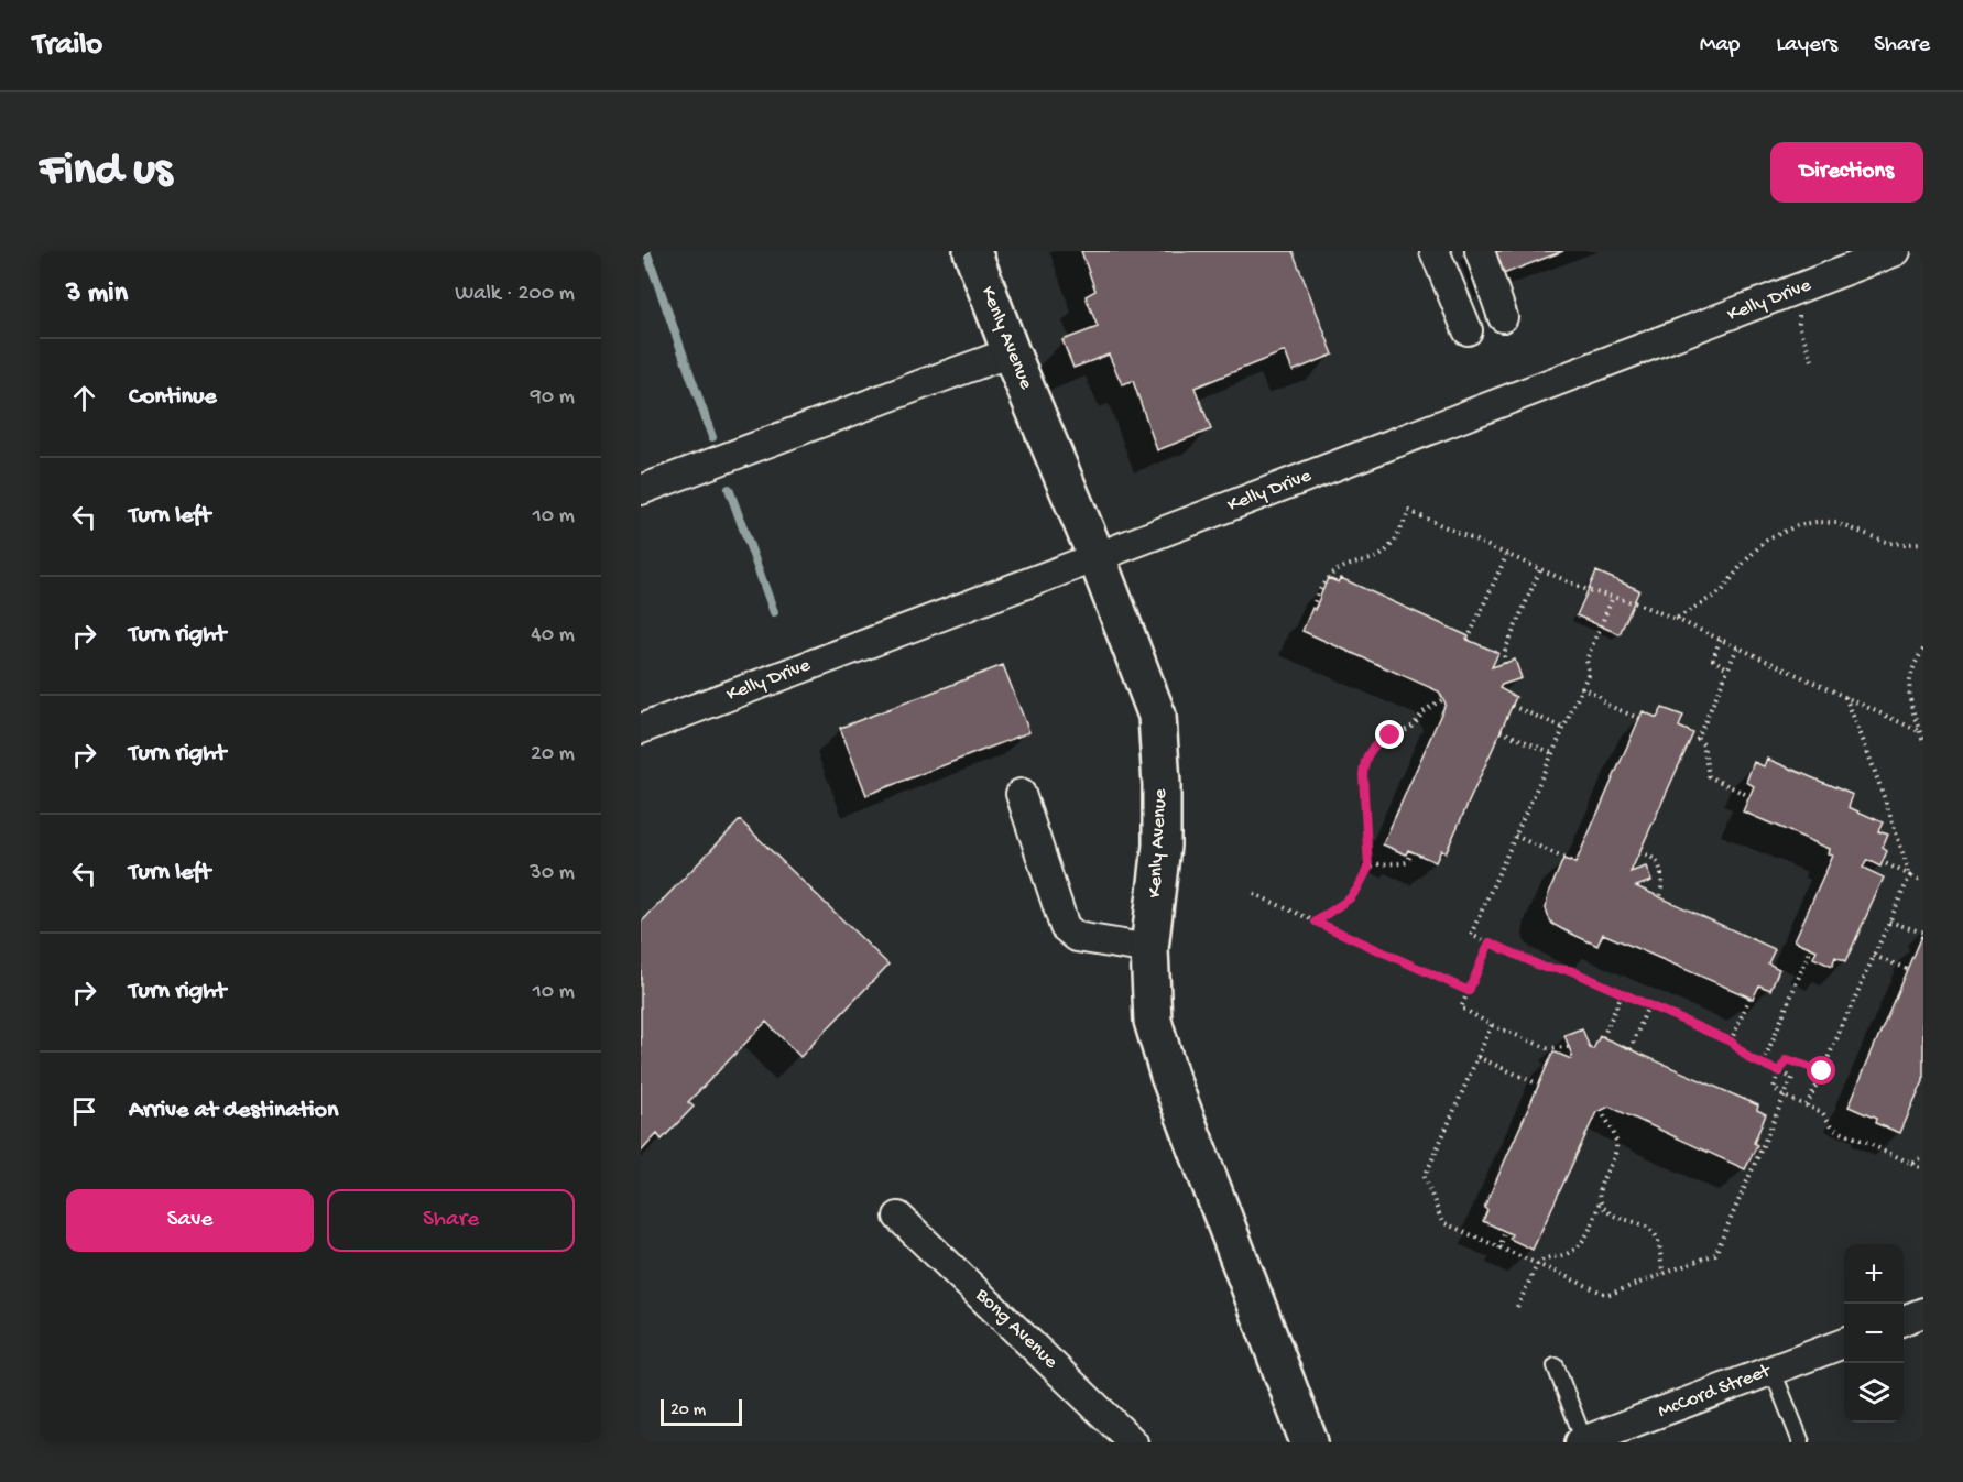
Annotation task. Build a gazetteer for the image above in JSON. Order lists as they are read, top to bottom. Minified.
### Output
{"streets":{"street":["Kelly Drive","Kenly Avenue","Bong Avenue","McCord Street"]},"crossings":[["Kelly Drive","Kenly Avenue"]],"scale_bar":"20 m","page":{"header":"Trailo","nav":["Map","Layers","Share"],"buttons":["Directions",["Save","Share"]],"title":"Find us","heading":["3 min","Walk · 200 m"],"list":[["Continue","90 m"],["Turn left","10 m"],["Turn right","40 m"],["Turn right","20 m"],["Turn left","30 m"],["Turn right","10 m"],"Arrive at destination"],"map_buttons":["+","−"],"scale":"20 m"}}
